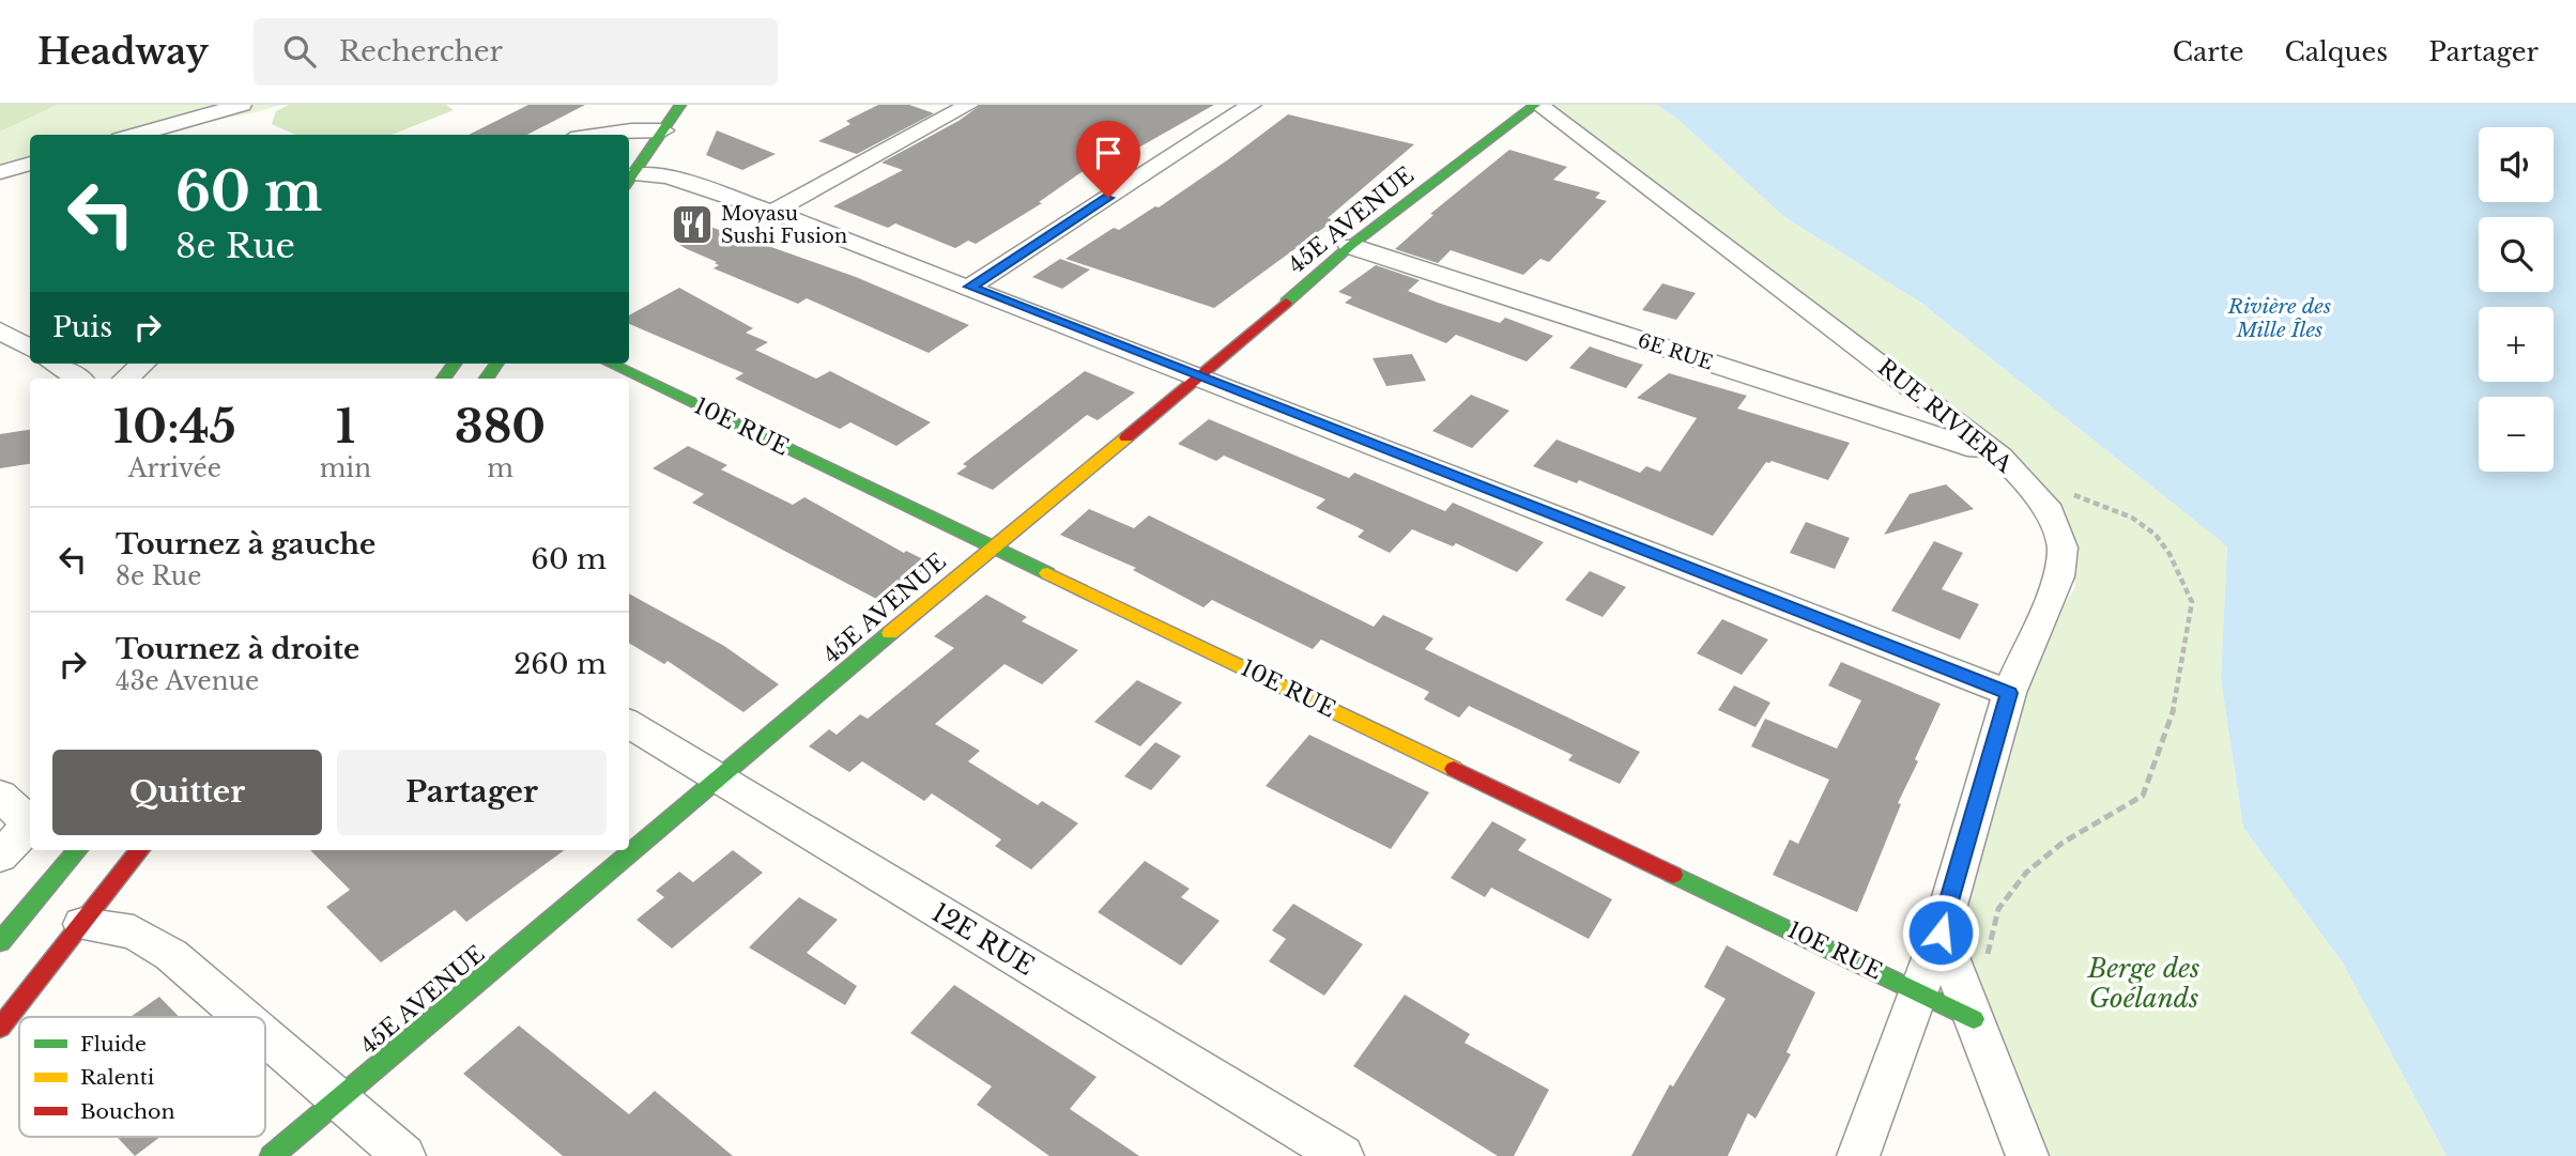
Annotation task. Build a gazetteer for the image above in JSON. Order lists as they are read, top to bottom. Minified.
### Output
{"streets":{"street":["45E AVENUE","6E RUE","RUE RIVIERA","10E RUE","12E RUE"]},"crossings":[["45E AVENUE","6E RUE"],["45E AVENUE","RUE RIVIERA"],["45E AVENUE","10E RUE"],["45E AVENUE","12E RUE"],["6E RUE","RUE RIVIERA"],["RUE RIVIERA","10E RUE"]],"water":["Rivière des Mille Îles"],"parks":["Berge des Goélands"],"places":{"restaurant":["Moyasu Sushi Fusion"]},"legend":["Fluide","Ralenti","Bouchon"],"page":{"header":"Headway","search":"Rechercher","nav":["Carte","Calques","Partager"],"map_buttons":["+","−"],"turn":["60 m","8e Rue"],"then":"Puis","eta":["10:45","Arrivée","1","min","380","m"],"list":[{"name":"Tournez à gauche","note":"8e Rue","value":"60 m"},{"name":"Tournez à droite","note":"43e Avenue","value":"260 m"}],"buttons":["Quitter","Partager"]}}
